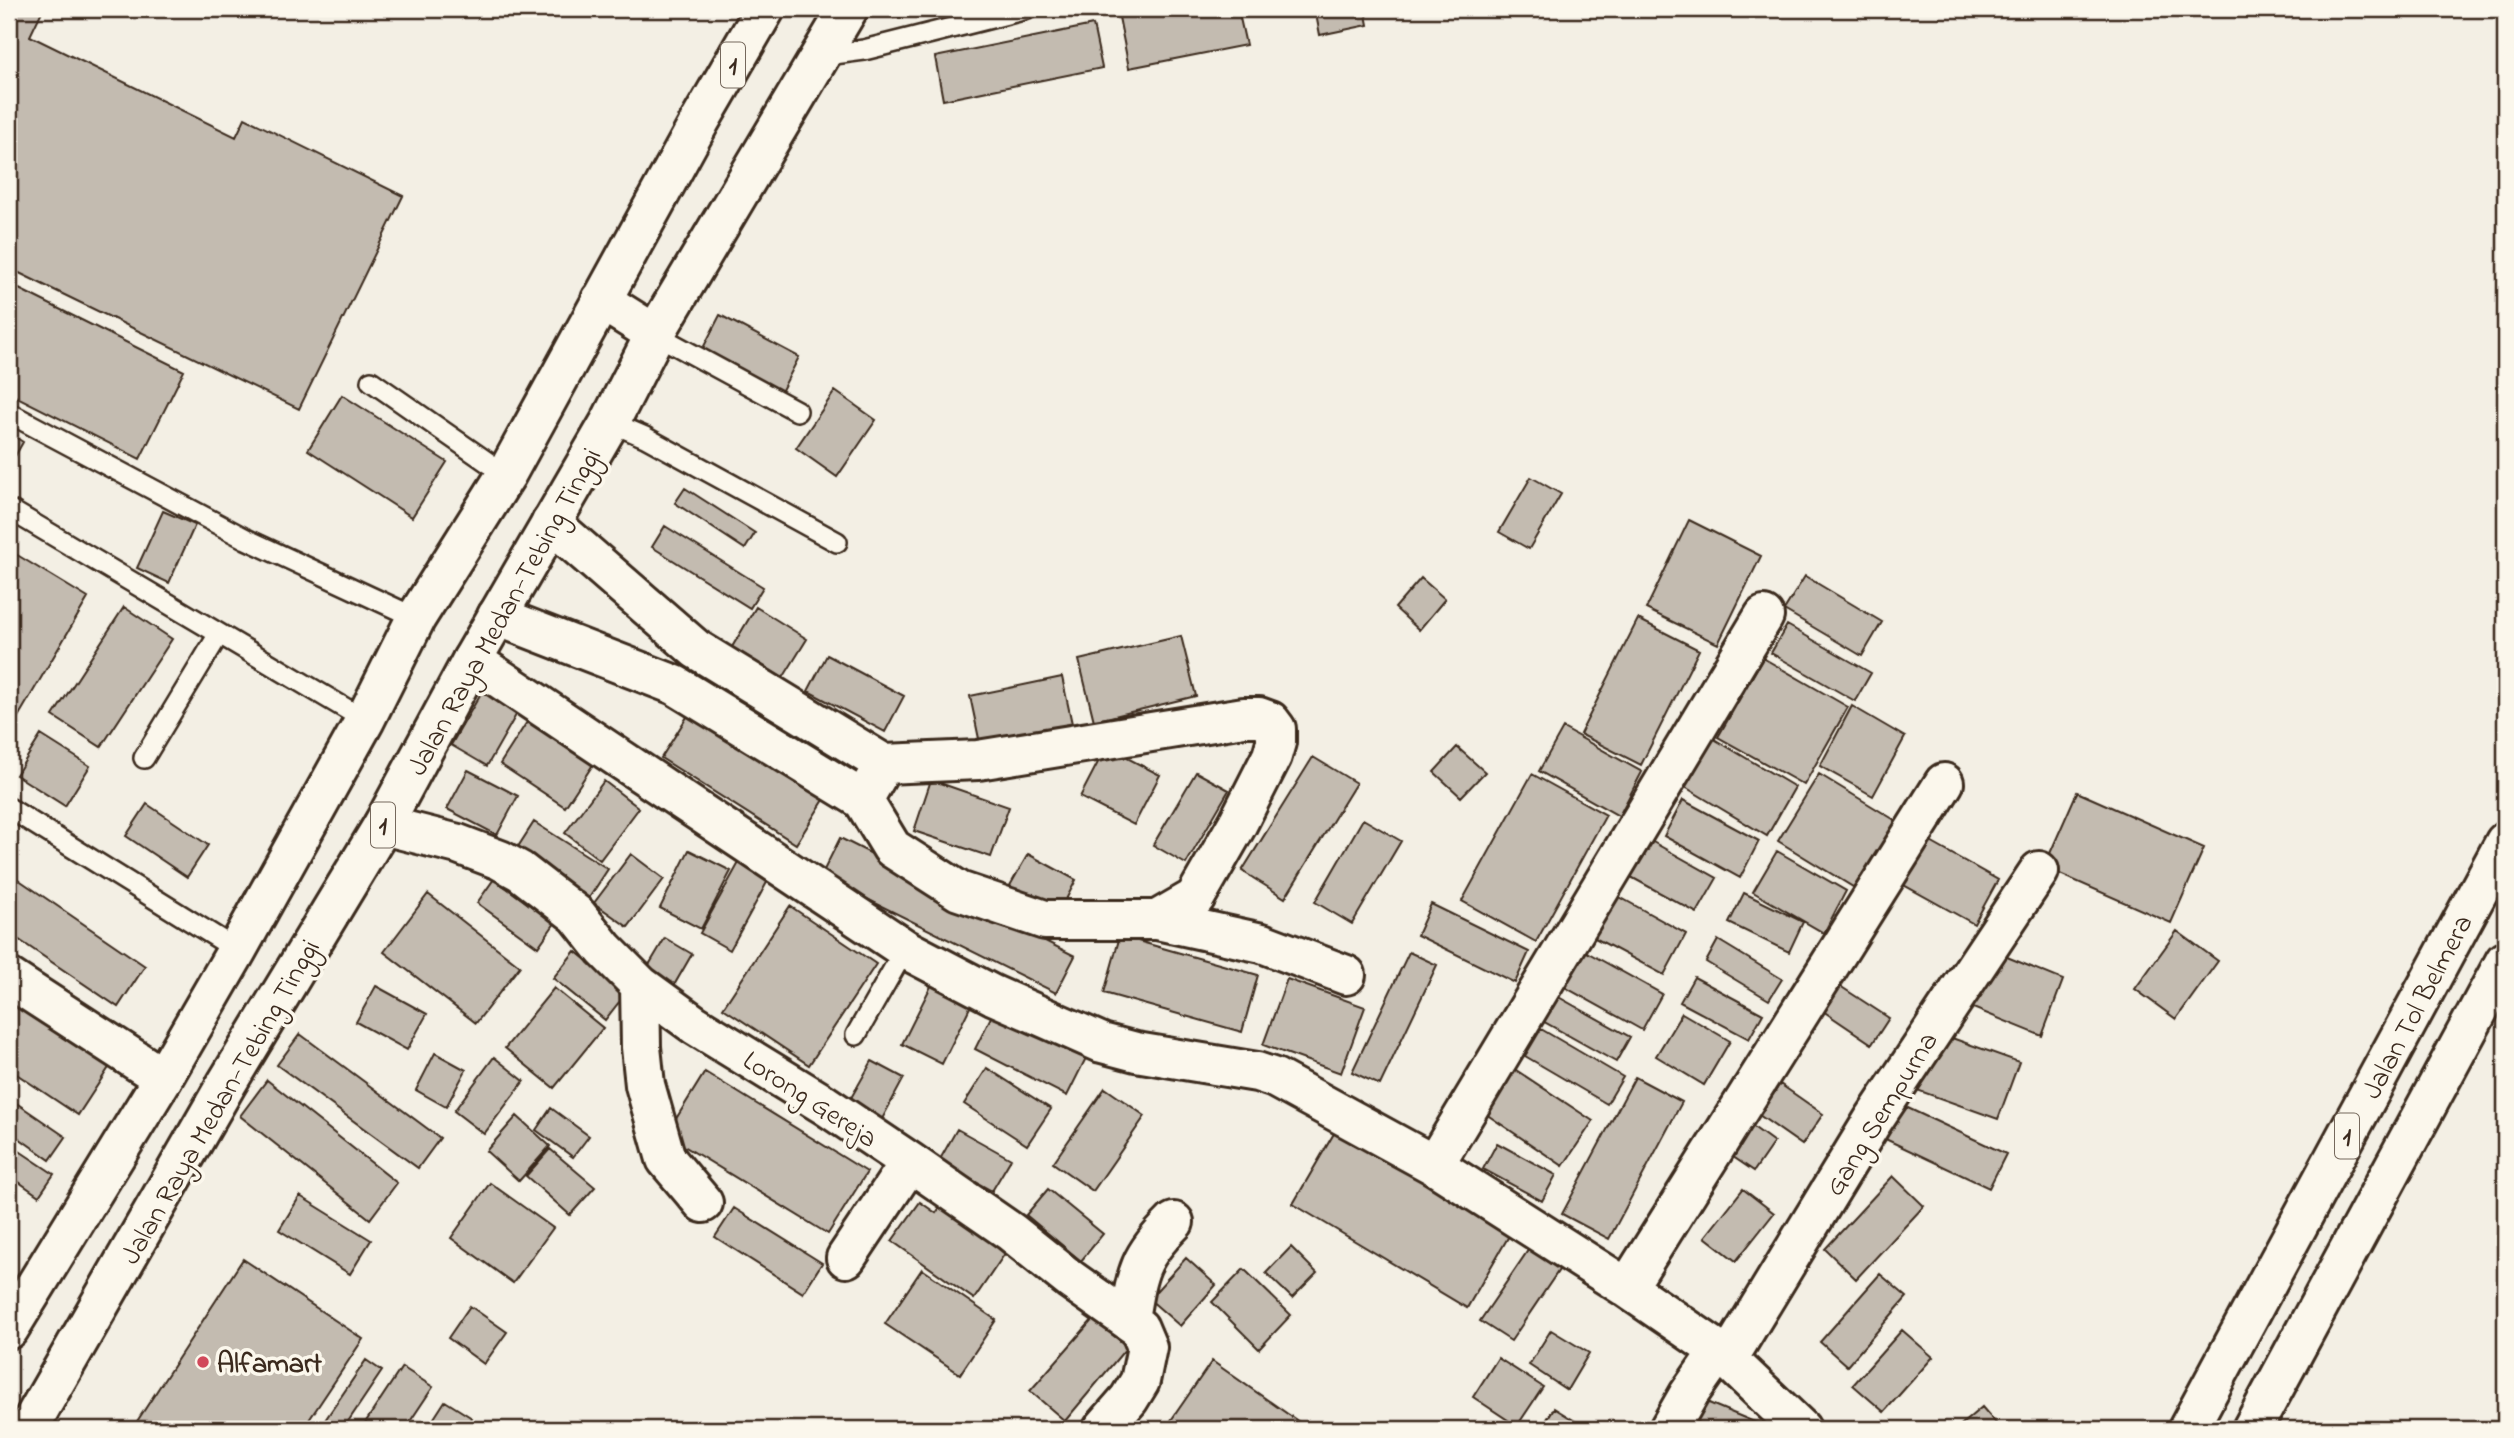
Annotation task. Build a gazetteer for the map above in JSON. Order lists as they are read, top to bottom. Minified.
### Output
{"streets":{"main road":["1","Jalan Raya Medan-Tebing Tinggi","Jalan Tol Belmera","Lorong Gereja","Gang Sempurna"]},"crossings":[["Jalan Raya Medan-Tebing Tinggi","Lorong Gereja"]],"places":["Alfamart"]}
